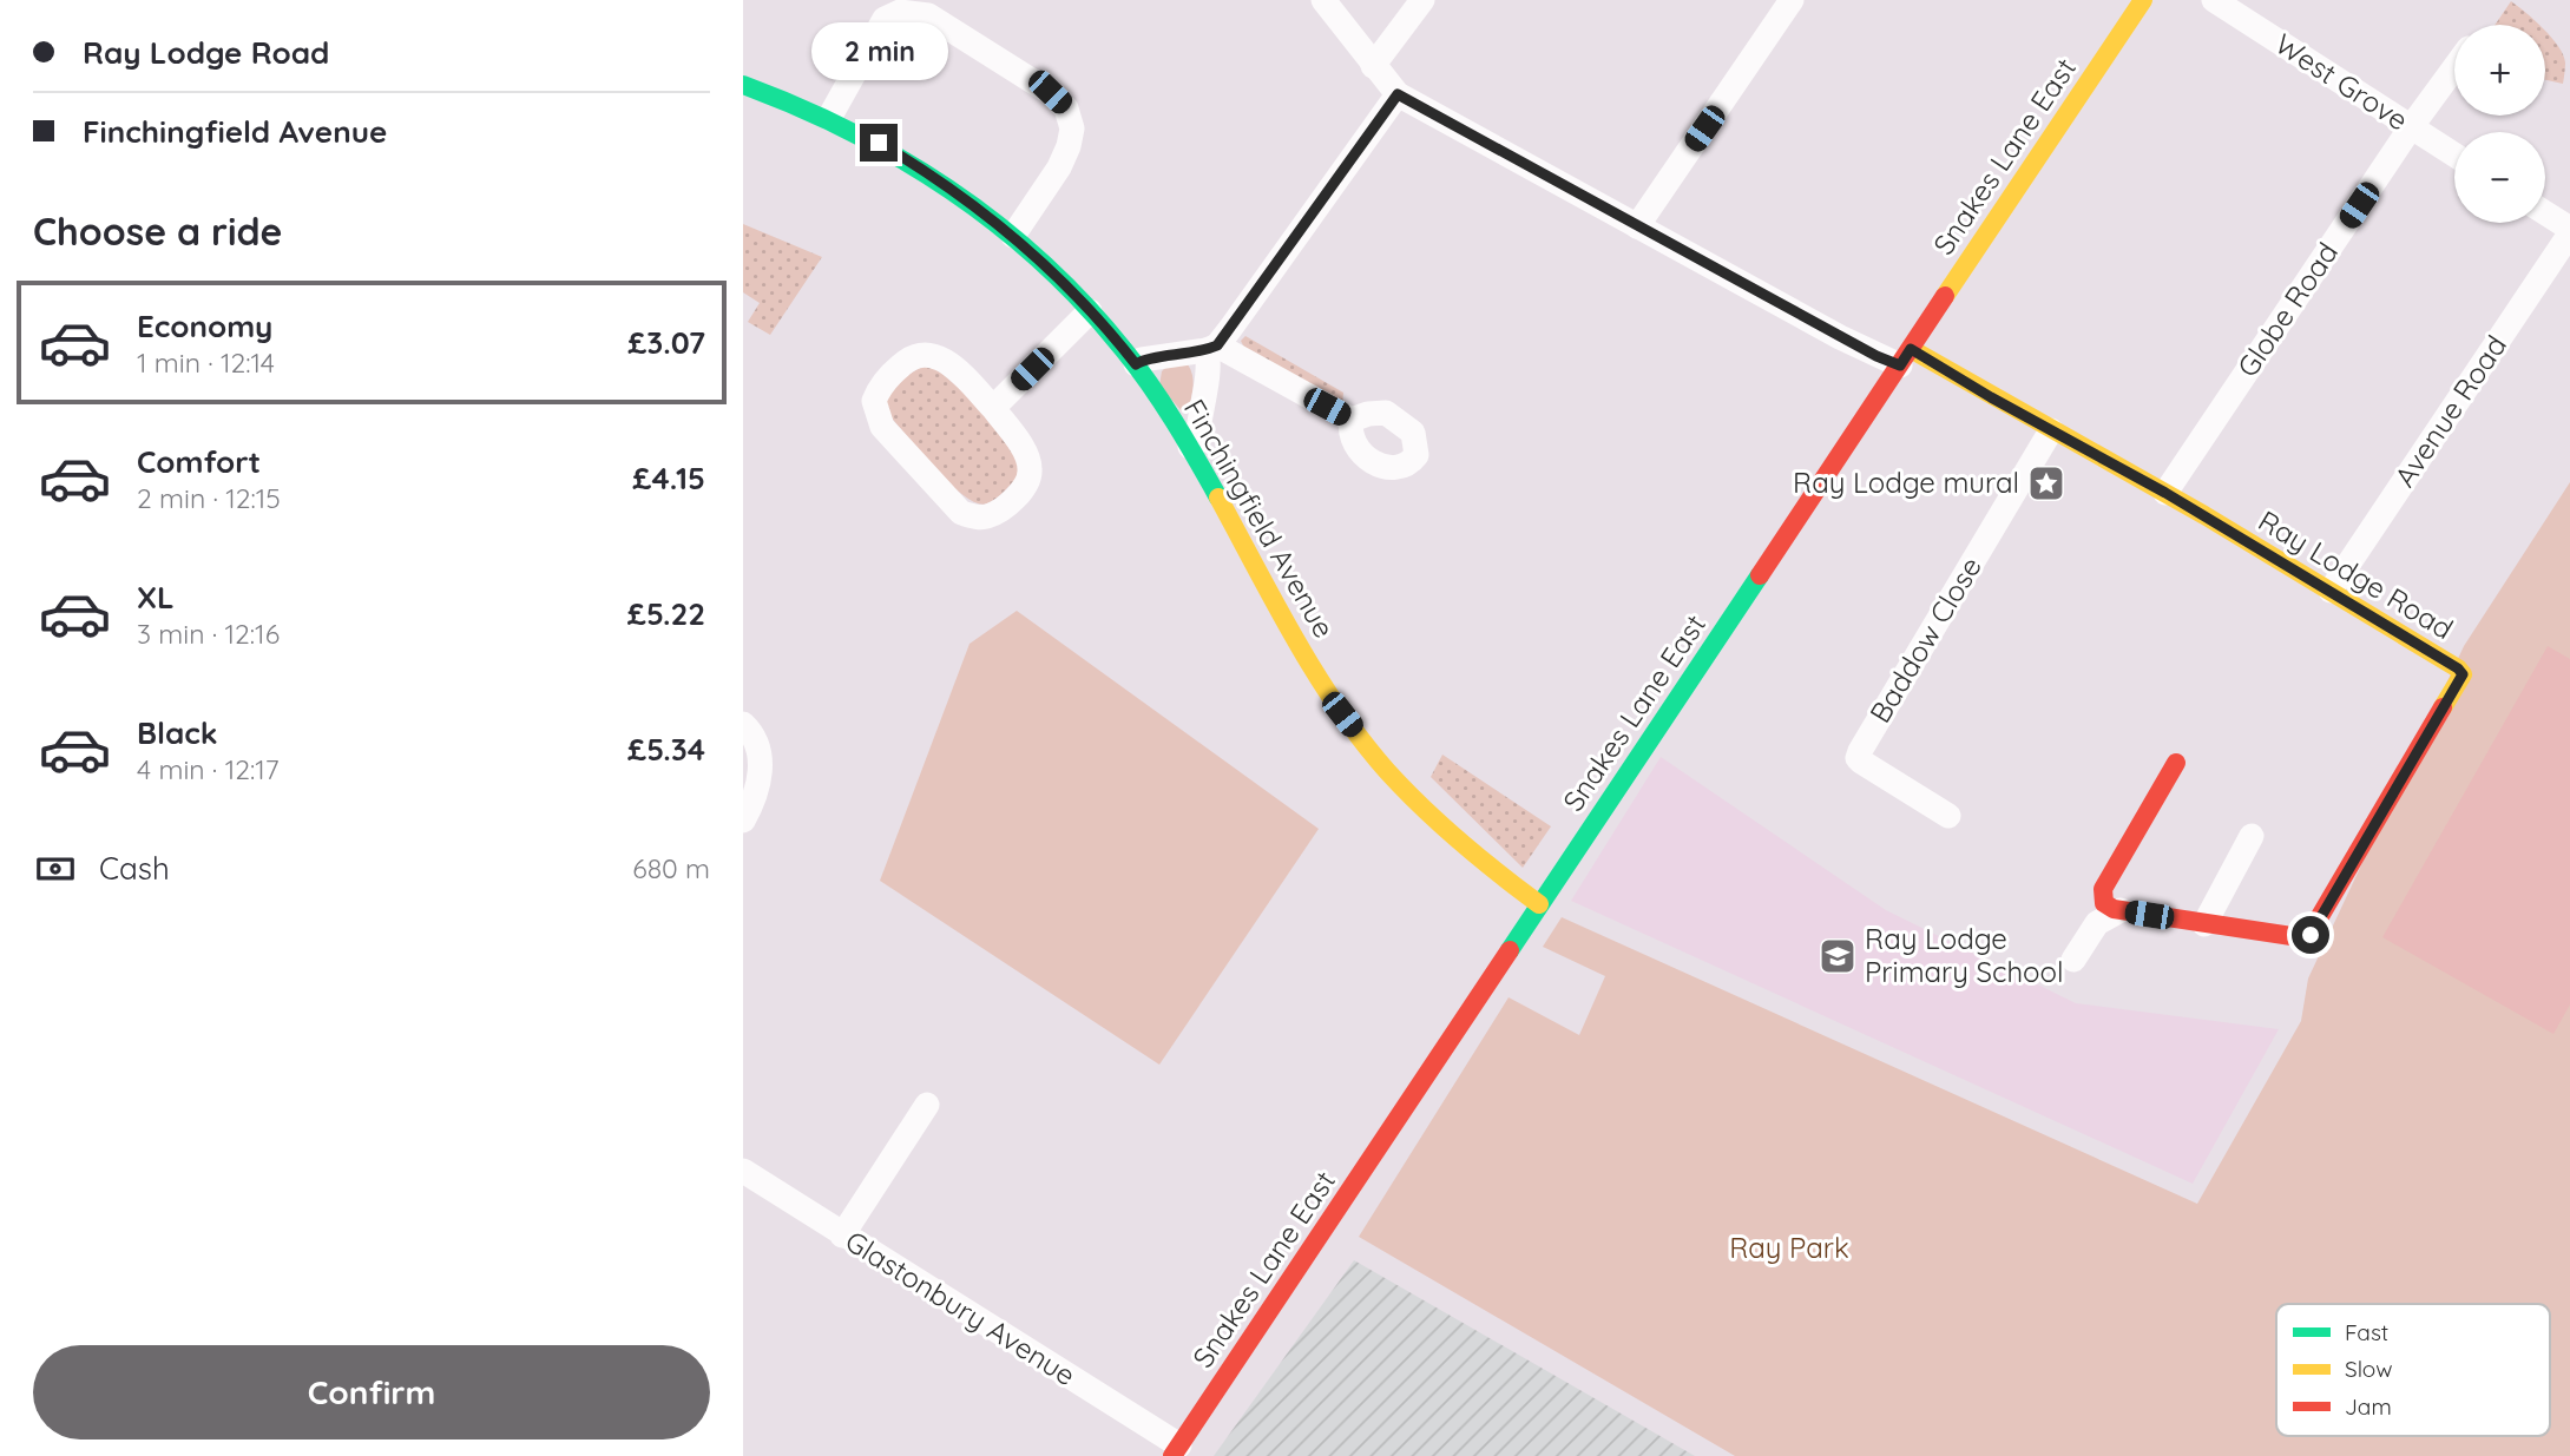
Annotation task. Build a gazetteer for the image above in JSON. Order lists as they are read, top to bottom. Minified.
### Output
{"streets":{"street":["West Grove","Snakes Lane East","Globe Road","Avenue Road","Finchingfield Avenue","Ray Lodge Road","Baddow Close","Glastonbury Avenue"]},"crossings":[["West Grove","Globe Road"],["Snakes Lane East","Finchingfield Avenue"],["Snakes Lane East","Ray Lodge Road"],["Snakes Lane East","Glastonbury Avenue"],["Globe Road","Ray Lodge Road"],["Avenue Road","Ray Lodge Road"],["Ray Lodge Road","Baddow Close"]],"parks":["Ray Park"],"places":{"place":["Ray Lodge mural"],"school or university":["Ray Lodge Primary School"]},"legend":["Fast","Slow","Jam"],"page":{"banner":["Ray Lodge Road","Finchingfield Avenue"],"bubble":"2 min","map_buttons":["+","−"],"heading":"Choose a ride","list":[{"name":"Economy","note":"1 min · 12:14","value":"£3.07"},{"name":"Comfort","note":"2 min · 12:15","value":"£4.15"},{"name":"XL","note":"3 min · 12:16","value":"£5.22"},{"name":"Black","note":"4 min · 12:17","value":"£5.34"}],"pay":["Cash","680 m"],"buttons":"Confirm"}}
